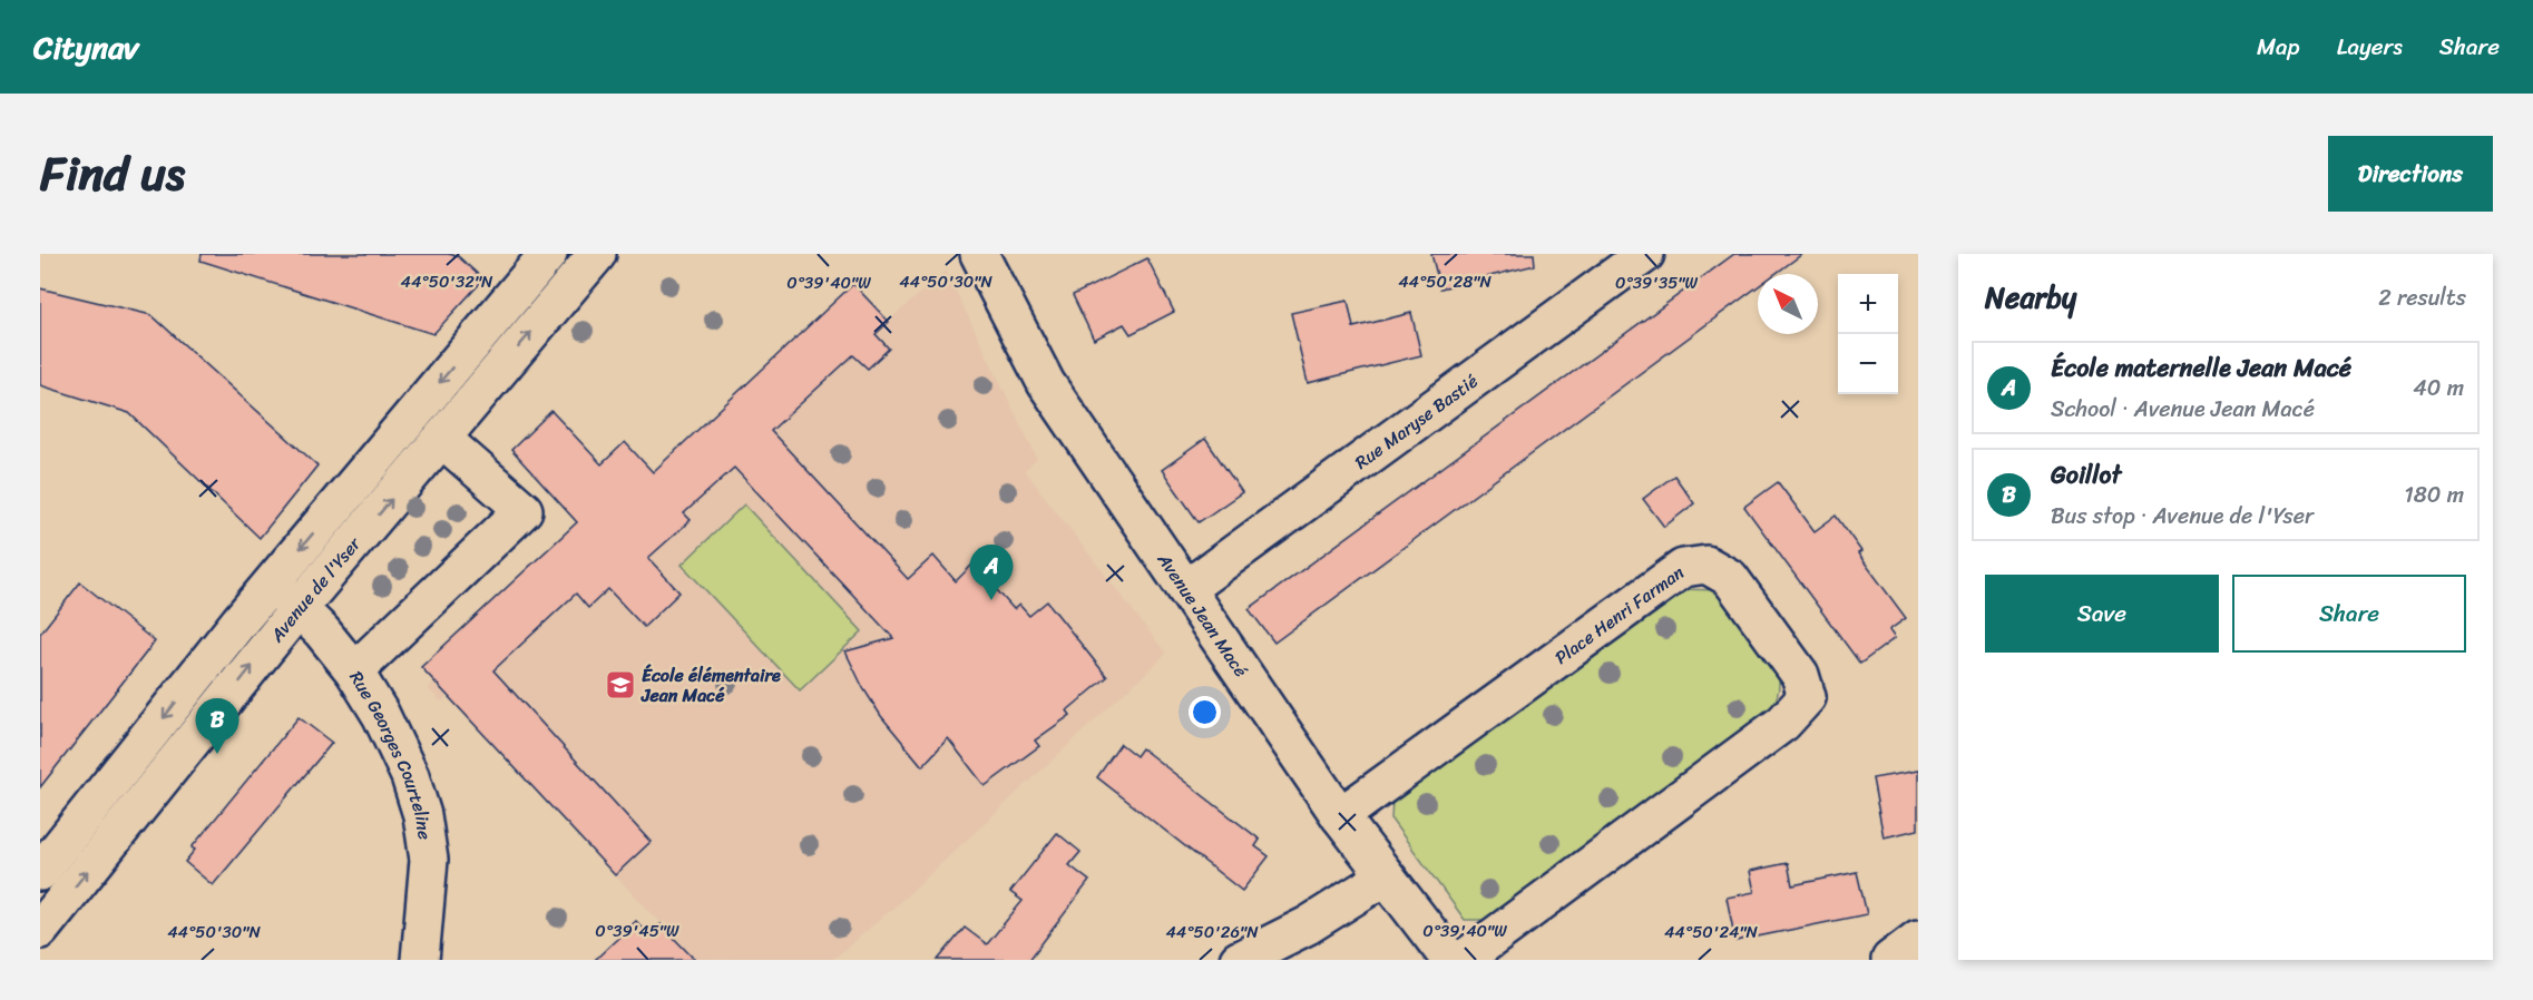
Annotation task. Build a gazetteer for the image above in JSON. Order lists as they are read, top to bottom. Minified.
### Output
{"streets":{"street":["Rue Maryse Bastié","Avenue de l'Yser","Avenue Jean Macé","Place Henri Farman","Rue Georges Courteline"]},"crossings":[["Rue Maryse Bastié","Avenue Jean Macé"],["Avenue de l'Yser","Rue Georges Courteline"],["Avenue Jean Macé","Place Henri Farman"]],"places":{"school or university":["École élémentaire Jean Macé"]},"north":"top left","page":{"header":"Citynav","nav":["Map","Layers","Share"],"title":"Find us","buttons":["Directions",["Save","Share"]],"heading":["Nearby","2 results"],"map_buttons":["+","−"],"list":[{"mark":"A","name":"École maternelle Jean Macé","note":"School · Avenue Jean Macé","value":"40 m"},{"mark":"B","name":"Goillot","note":"Bus stop · Avenue de l'Yser","value":"180 m"}],"pins":["A","B"]},"coordinates":["44°50'32\"N","44°50'30\"N","44°50'28\"N","0°39'40\"W","0°39'35\"W","0°39'45\"W","44°50'26\"N","44°50'24\"N"]}
